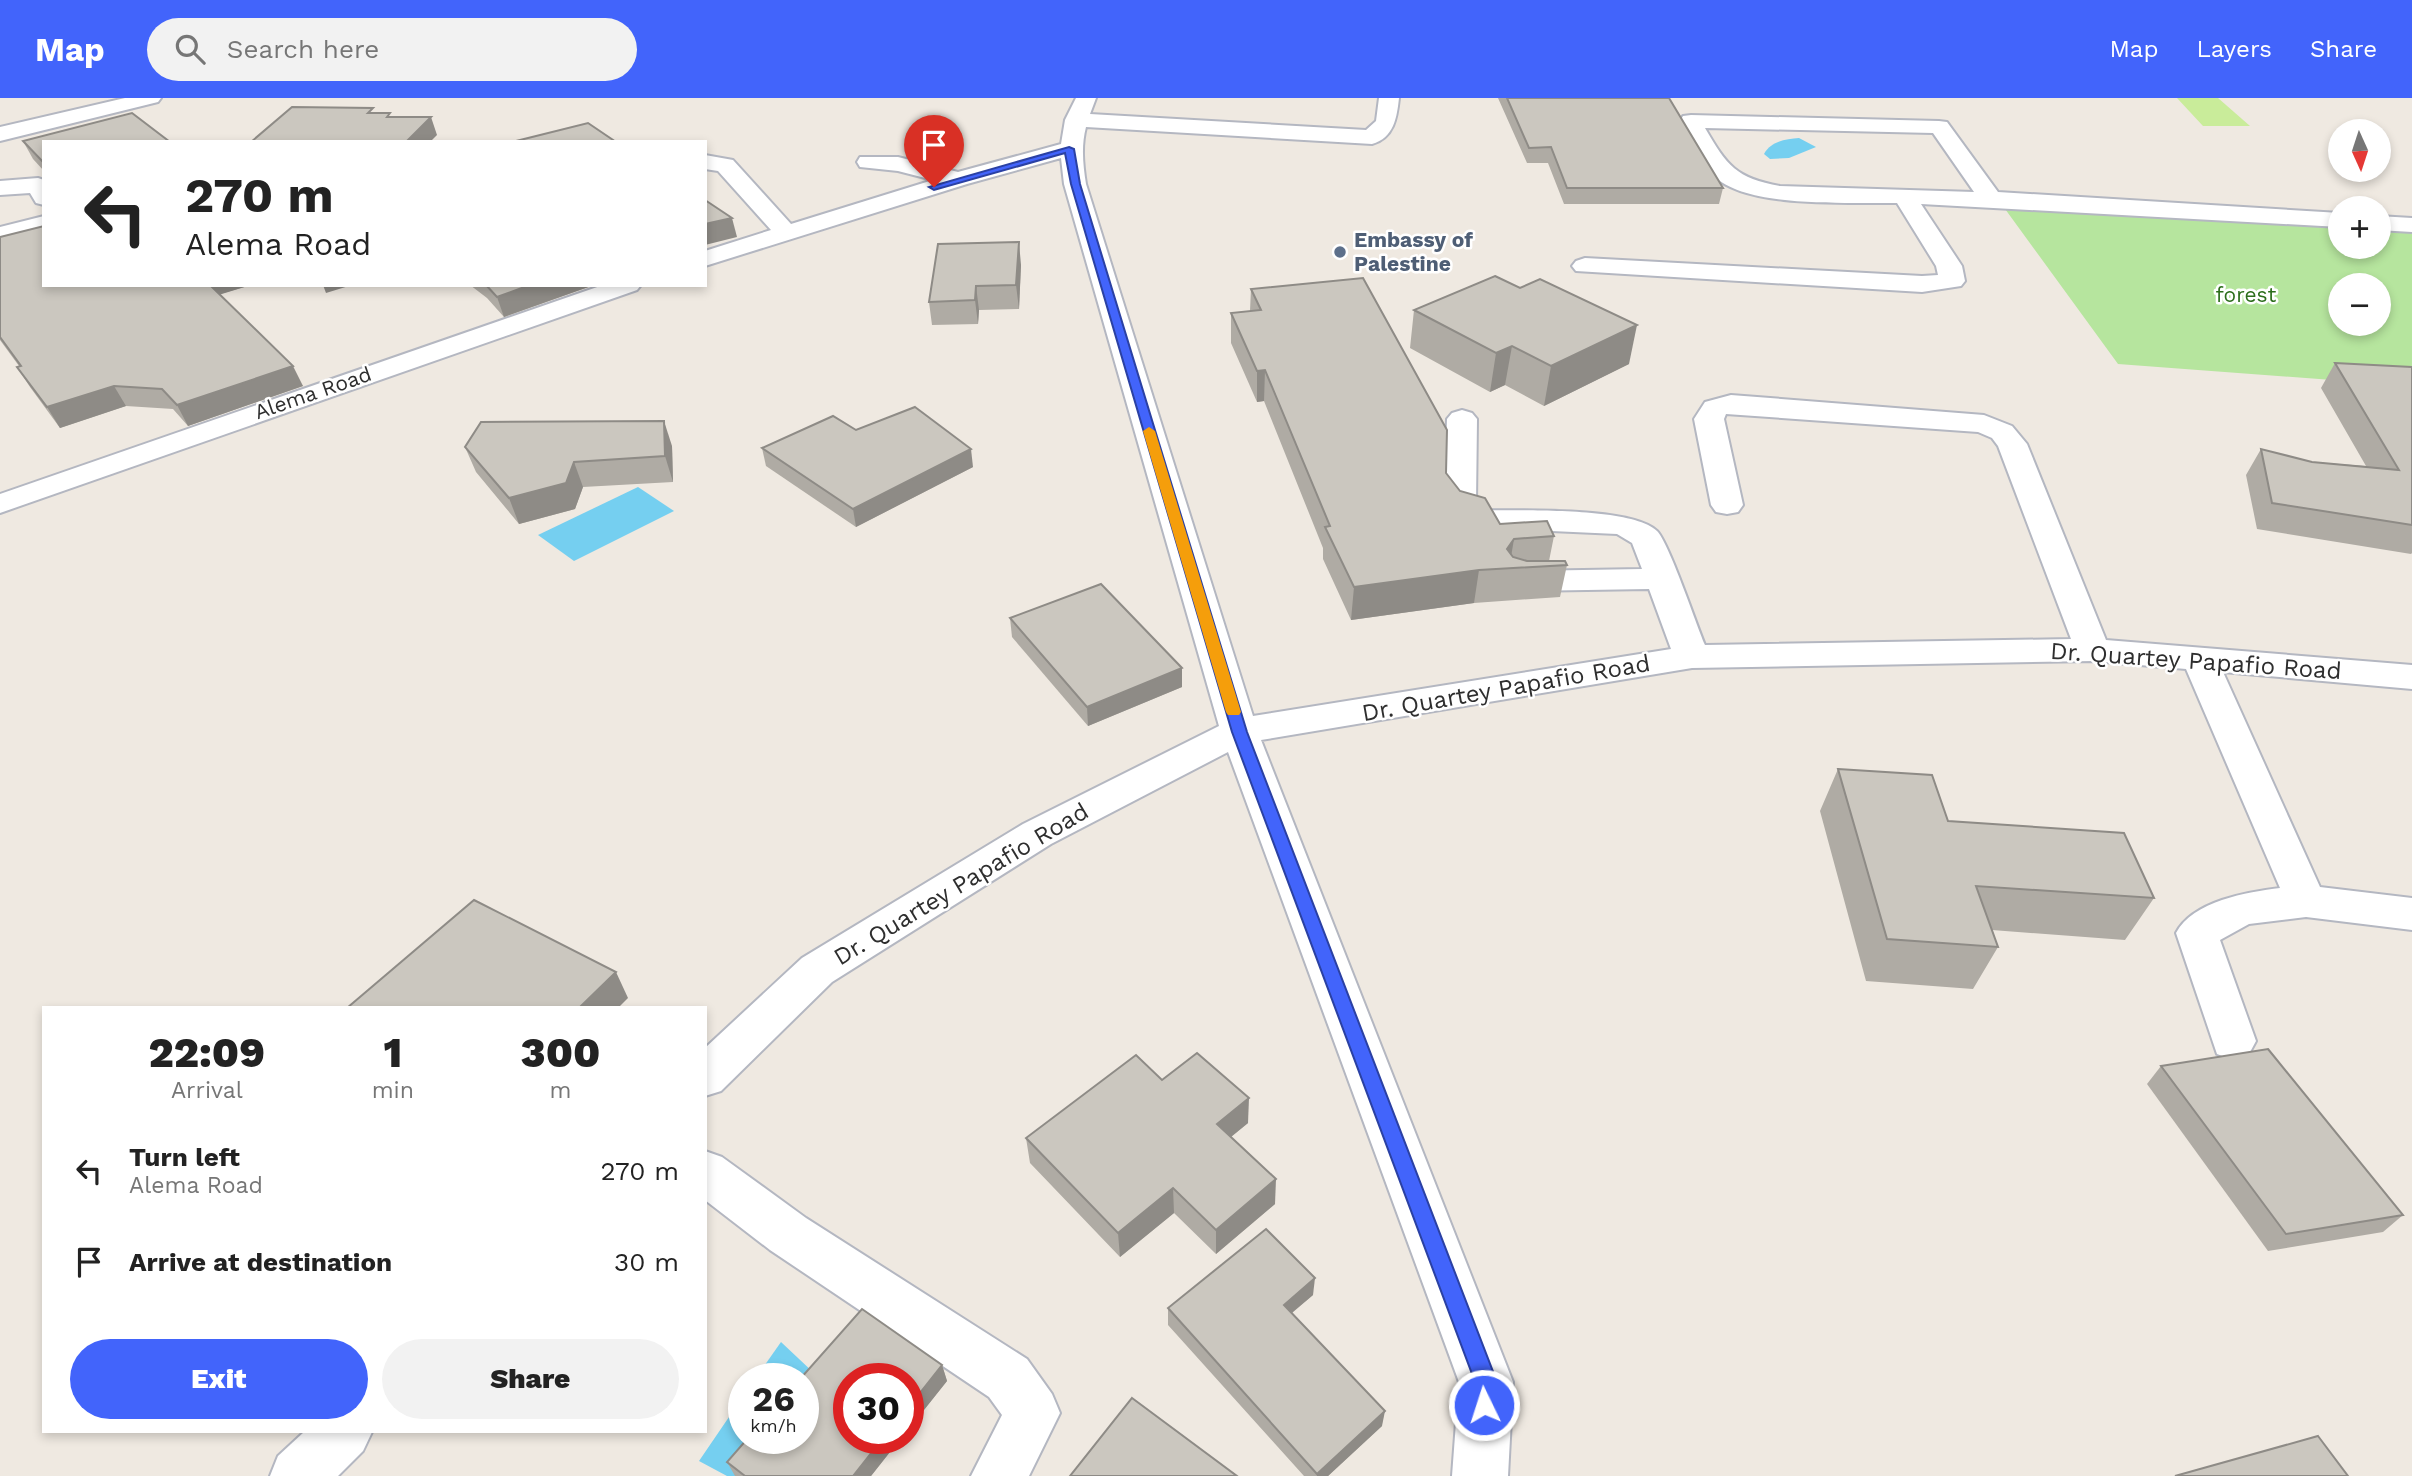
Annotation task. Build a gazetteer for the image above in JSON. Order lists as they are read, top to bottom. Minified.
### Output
{"streets":{"street":["Alema Road","Dr. Quartey Papafio Road"]},"parks":["forest"],"places":["Embassy of Palestine"],"north":"bottom","page":{"header":"Map","search":"Search here","nav":["Map","Layers","Share"],"map_buttons":["+","−"],"turn":["270 m","Alema Road"],"eta":["22:09","Arrival","1","min","300","m"],"list":[{"name":"Turn left","note":"Alema Road","value":"270 m"},{"name":"Arrive at destination","value":"30 m"}],"buttons":["Exit","Share"],"speed":"26 km/h","limit":"30"}}
